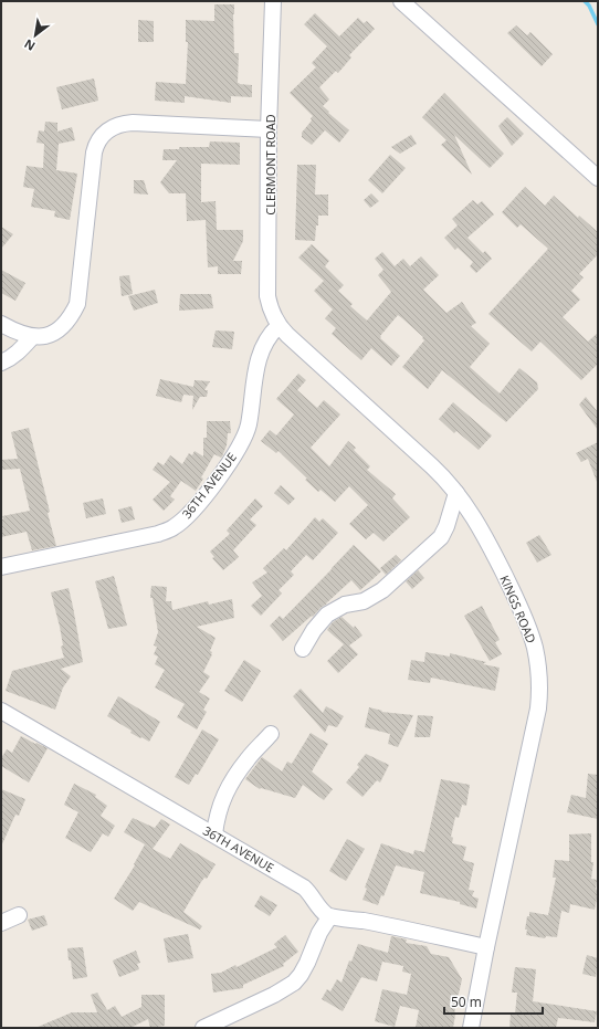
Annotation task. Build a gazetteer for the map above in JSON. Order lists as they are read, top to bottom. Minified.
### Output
{"streets":{"street":["CLERMONT ROAD","36TH AVENUE","KINGS ROAD"]},"crossings":[["CLERMONT ROAD","36TH AVENUE"],["CLERMONT ROAD","KINGS ROAD"],["36TH AVENUE","KINGS ROAD"]],"scale_bar":"50 m","north":"bottom left"}
